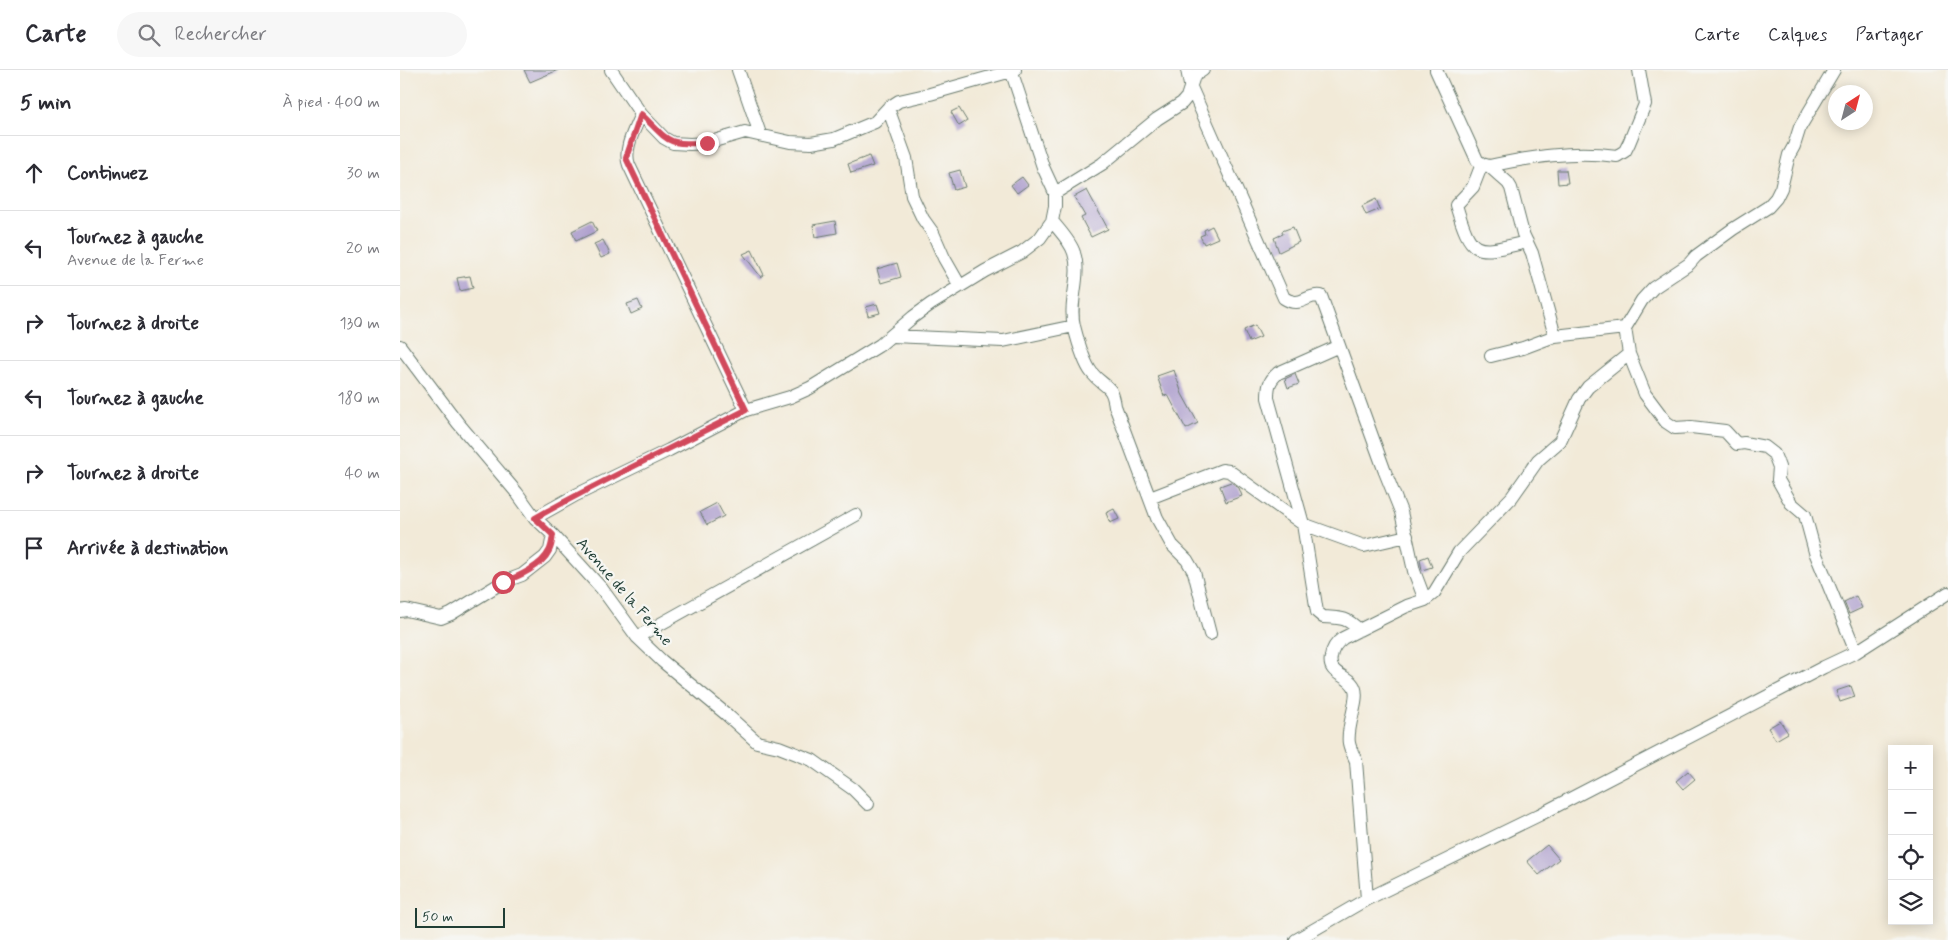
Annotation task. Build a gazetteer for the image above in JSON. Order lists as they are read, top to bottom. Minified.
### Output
{"streets":{"street":["Avenue de la Ferme"]},"scale_bar":"50 m","north":"top right","page":{"header":"Carte","search":"Rechercher","nav":["Carte","Calques","Partager"],"heading":["5 min","À pied · 400 m"],"list":[["Continuez","30 m"],["Tournez à gauche","Avenue de la Ferme","20 m"],["Tournez à droite","130 m"],["Tournez à gauche","180 m"],["Tournez à droite","40 m"],"Arrivée à destination"],"map_buttons":["+","−"],"scale":"50 m"}}
